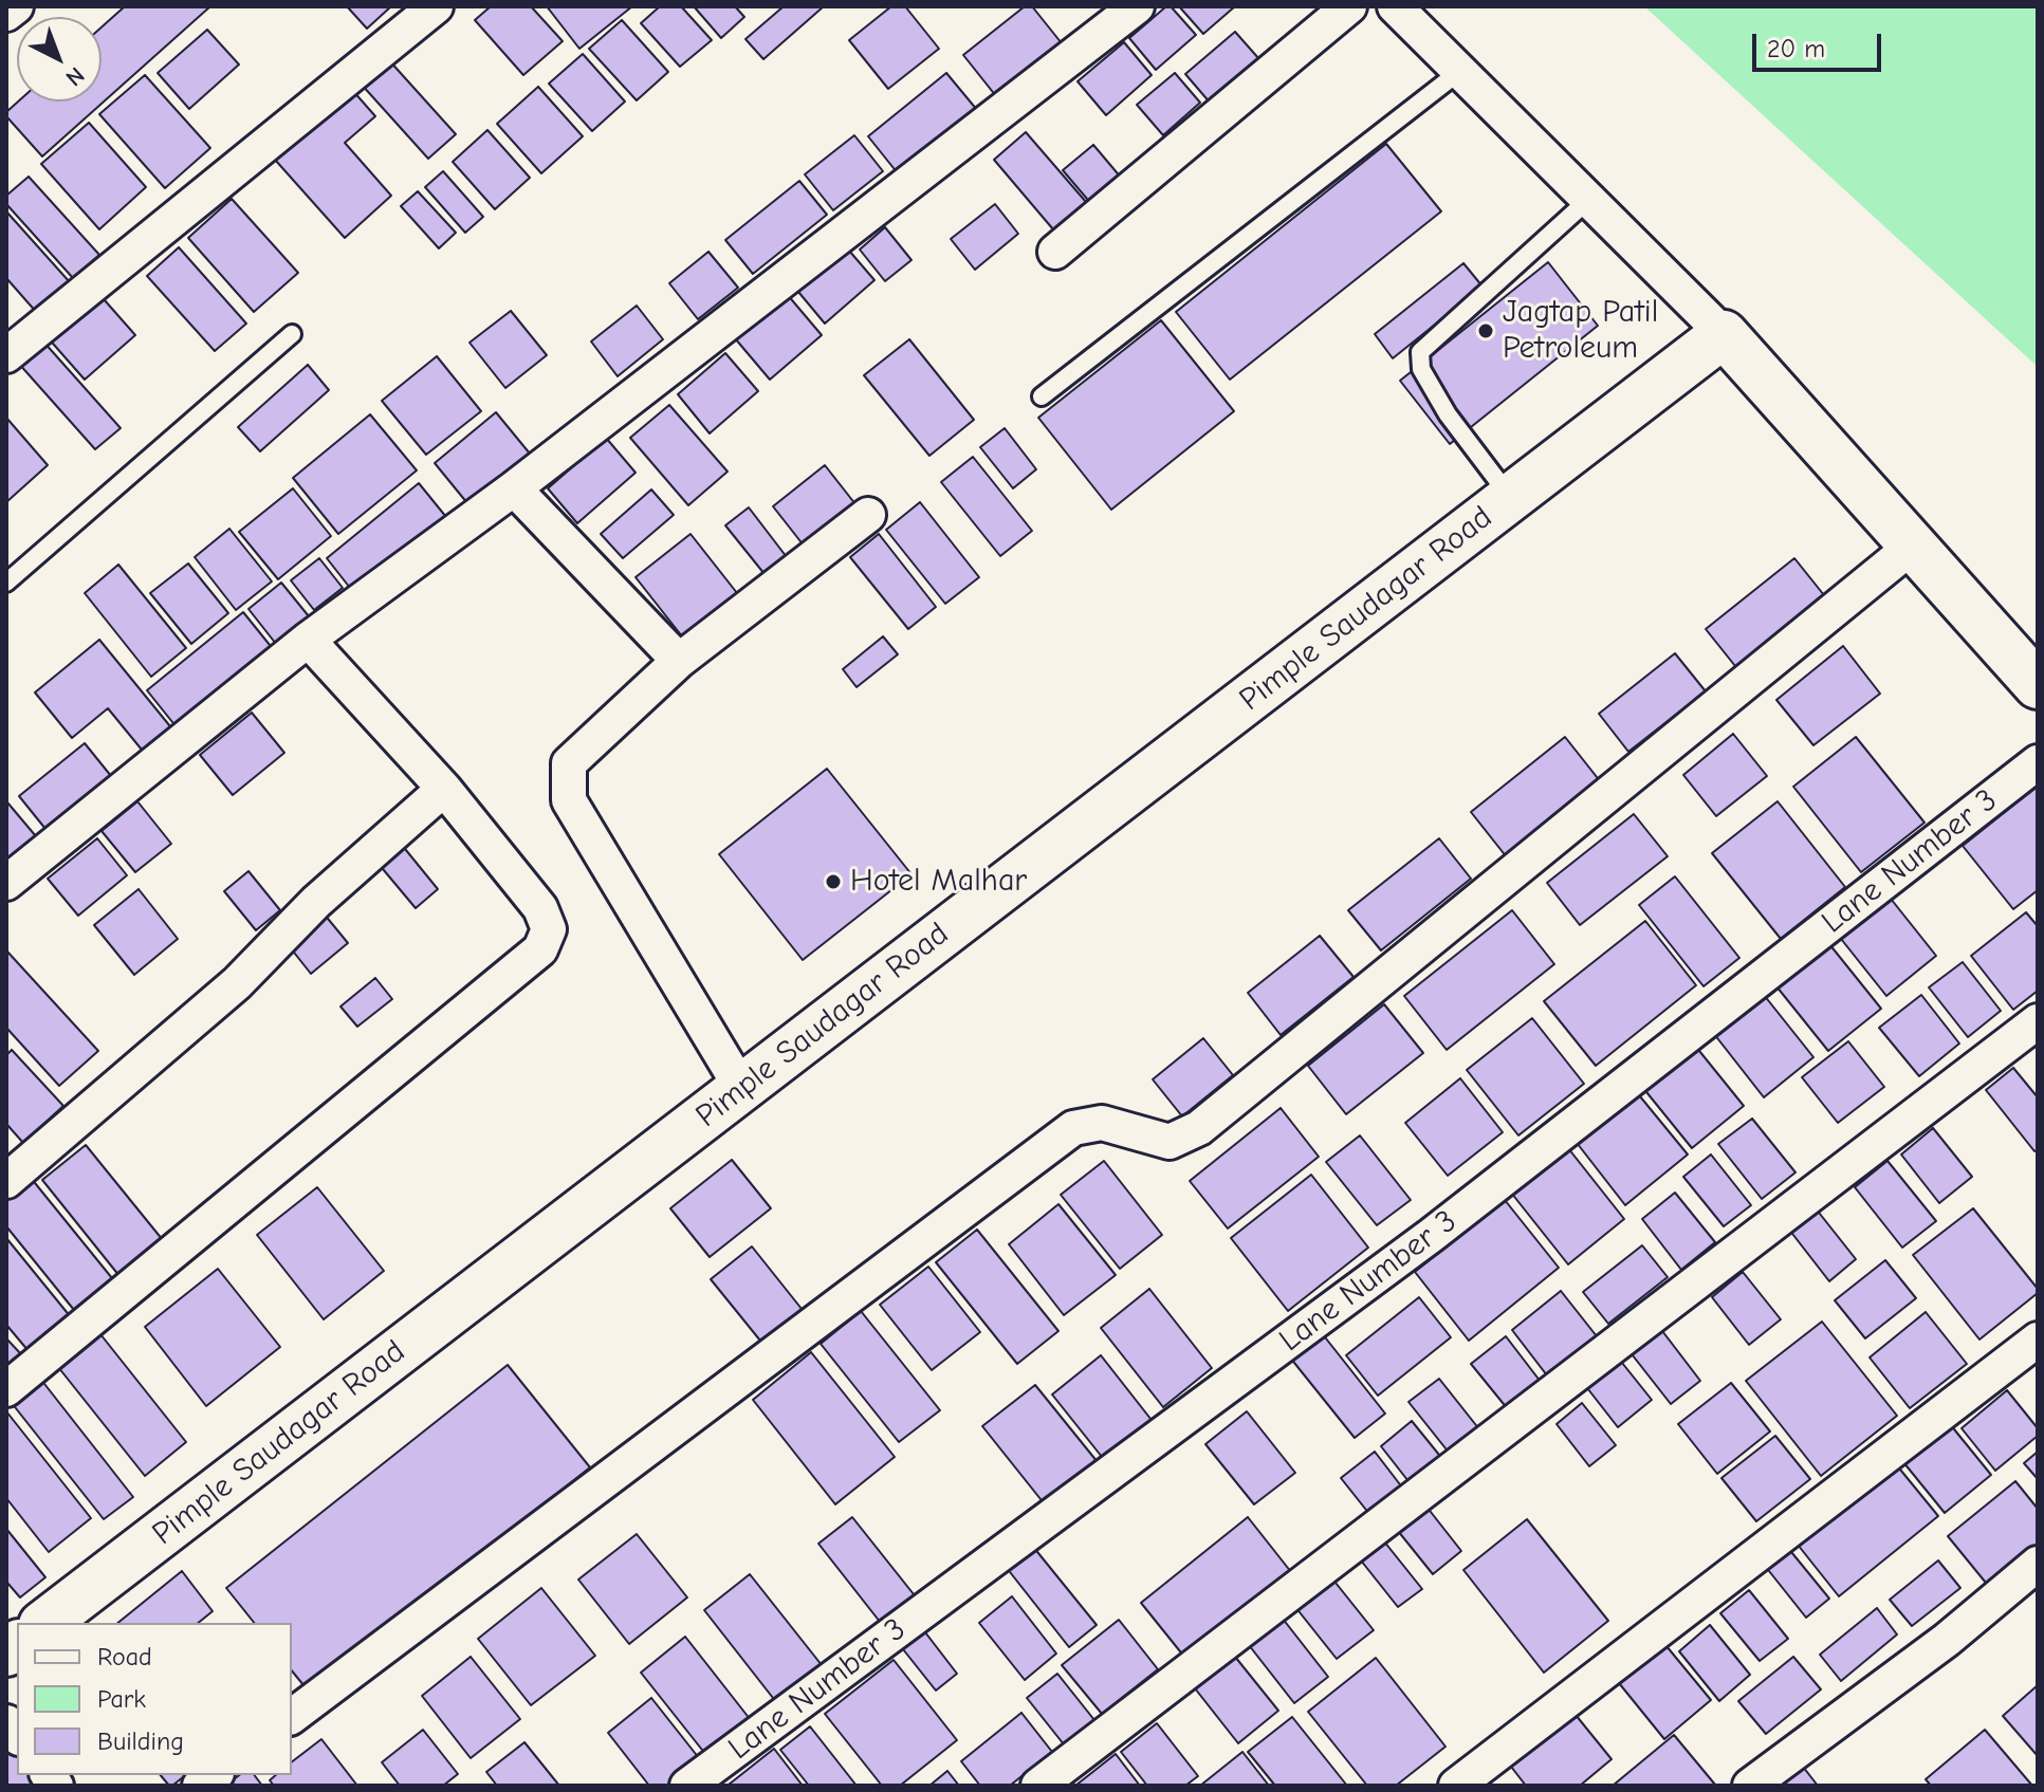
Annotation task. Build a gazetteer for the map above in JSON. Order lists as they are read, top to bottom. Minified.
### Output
{"streets":{"street":["Pimple Saudagar Road","Lane Number 3"]},"places":["Jagtap Patil Petroleum","Hotel Malhar"],"legend":["Road","Park","Building"],"scale_bar":"20 m","north":"bottom right"}
